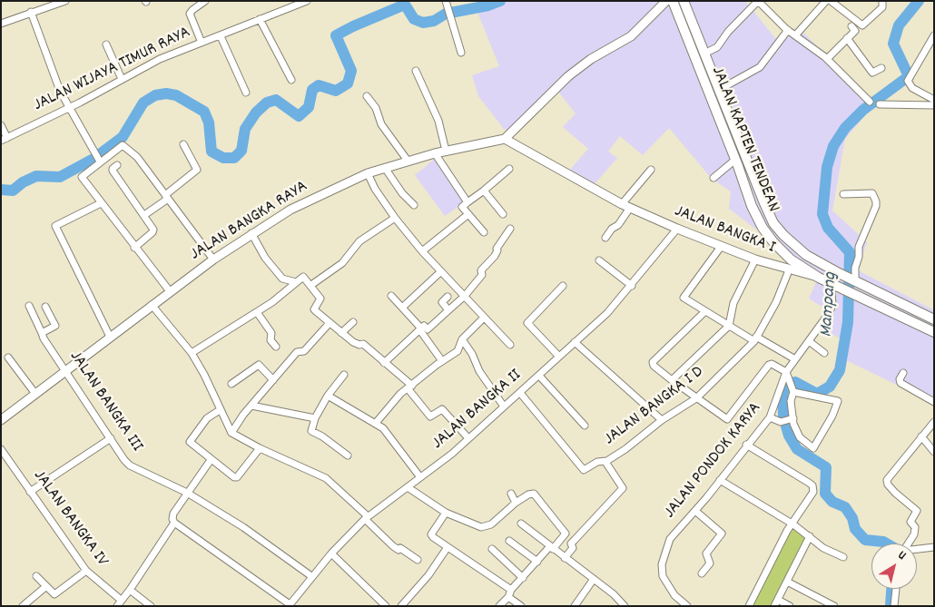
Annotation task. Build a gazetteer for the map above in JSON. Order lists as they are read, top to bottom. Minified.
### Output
{"streets":{"main road":["JALAN KAPTEN TENDEAN"],"street":["JALAN WIJAYA TIMUR RAYA","JALAN BANGKA RAYA","JALAN BANGKA I","JALAN BANGKA III","JALAN BANGKA I D","JALAN BANGKA II","JALAN PONDOK KARYA","JALAN BANGKA IV"]},"crossings":[["JALAN KAPTEN TENDEAN","JALAN BANGKA I"],["JALAN KAPTEN TENDEAN","JALAN PONDOK KARYA"],["JALAN BANGKA RAYA","JALAN BANGKA I"],["JALAN BANGKA RAYA","JALAN BANGKA III"],["JALAN BANGKA I","JALAN BANGKA I D"],["JALAN BANGKA I","JALAN BANGKA II"],["JALAN BANGKA III","JALAN BANGKA II"]],"water":["Mampang"],"north":"top right"}
